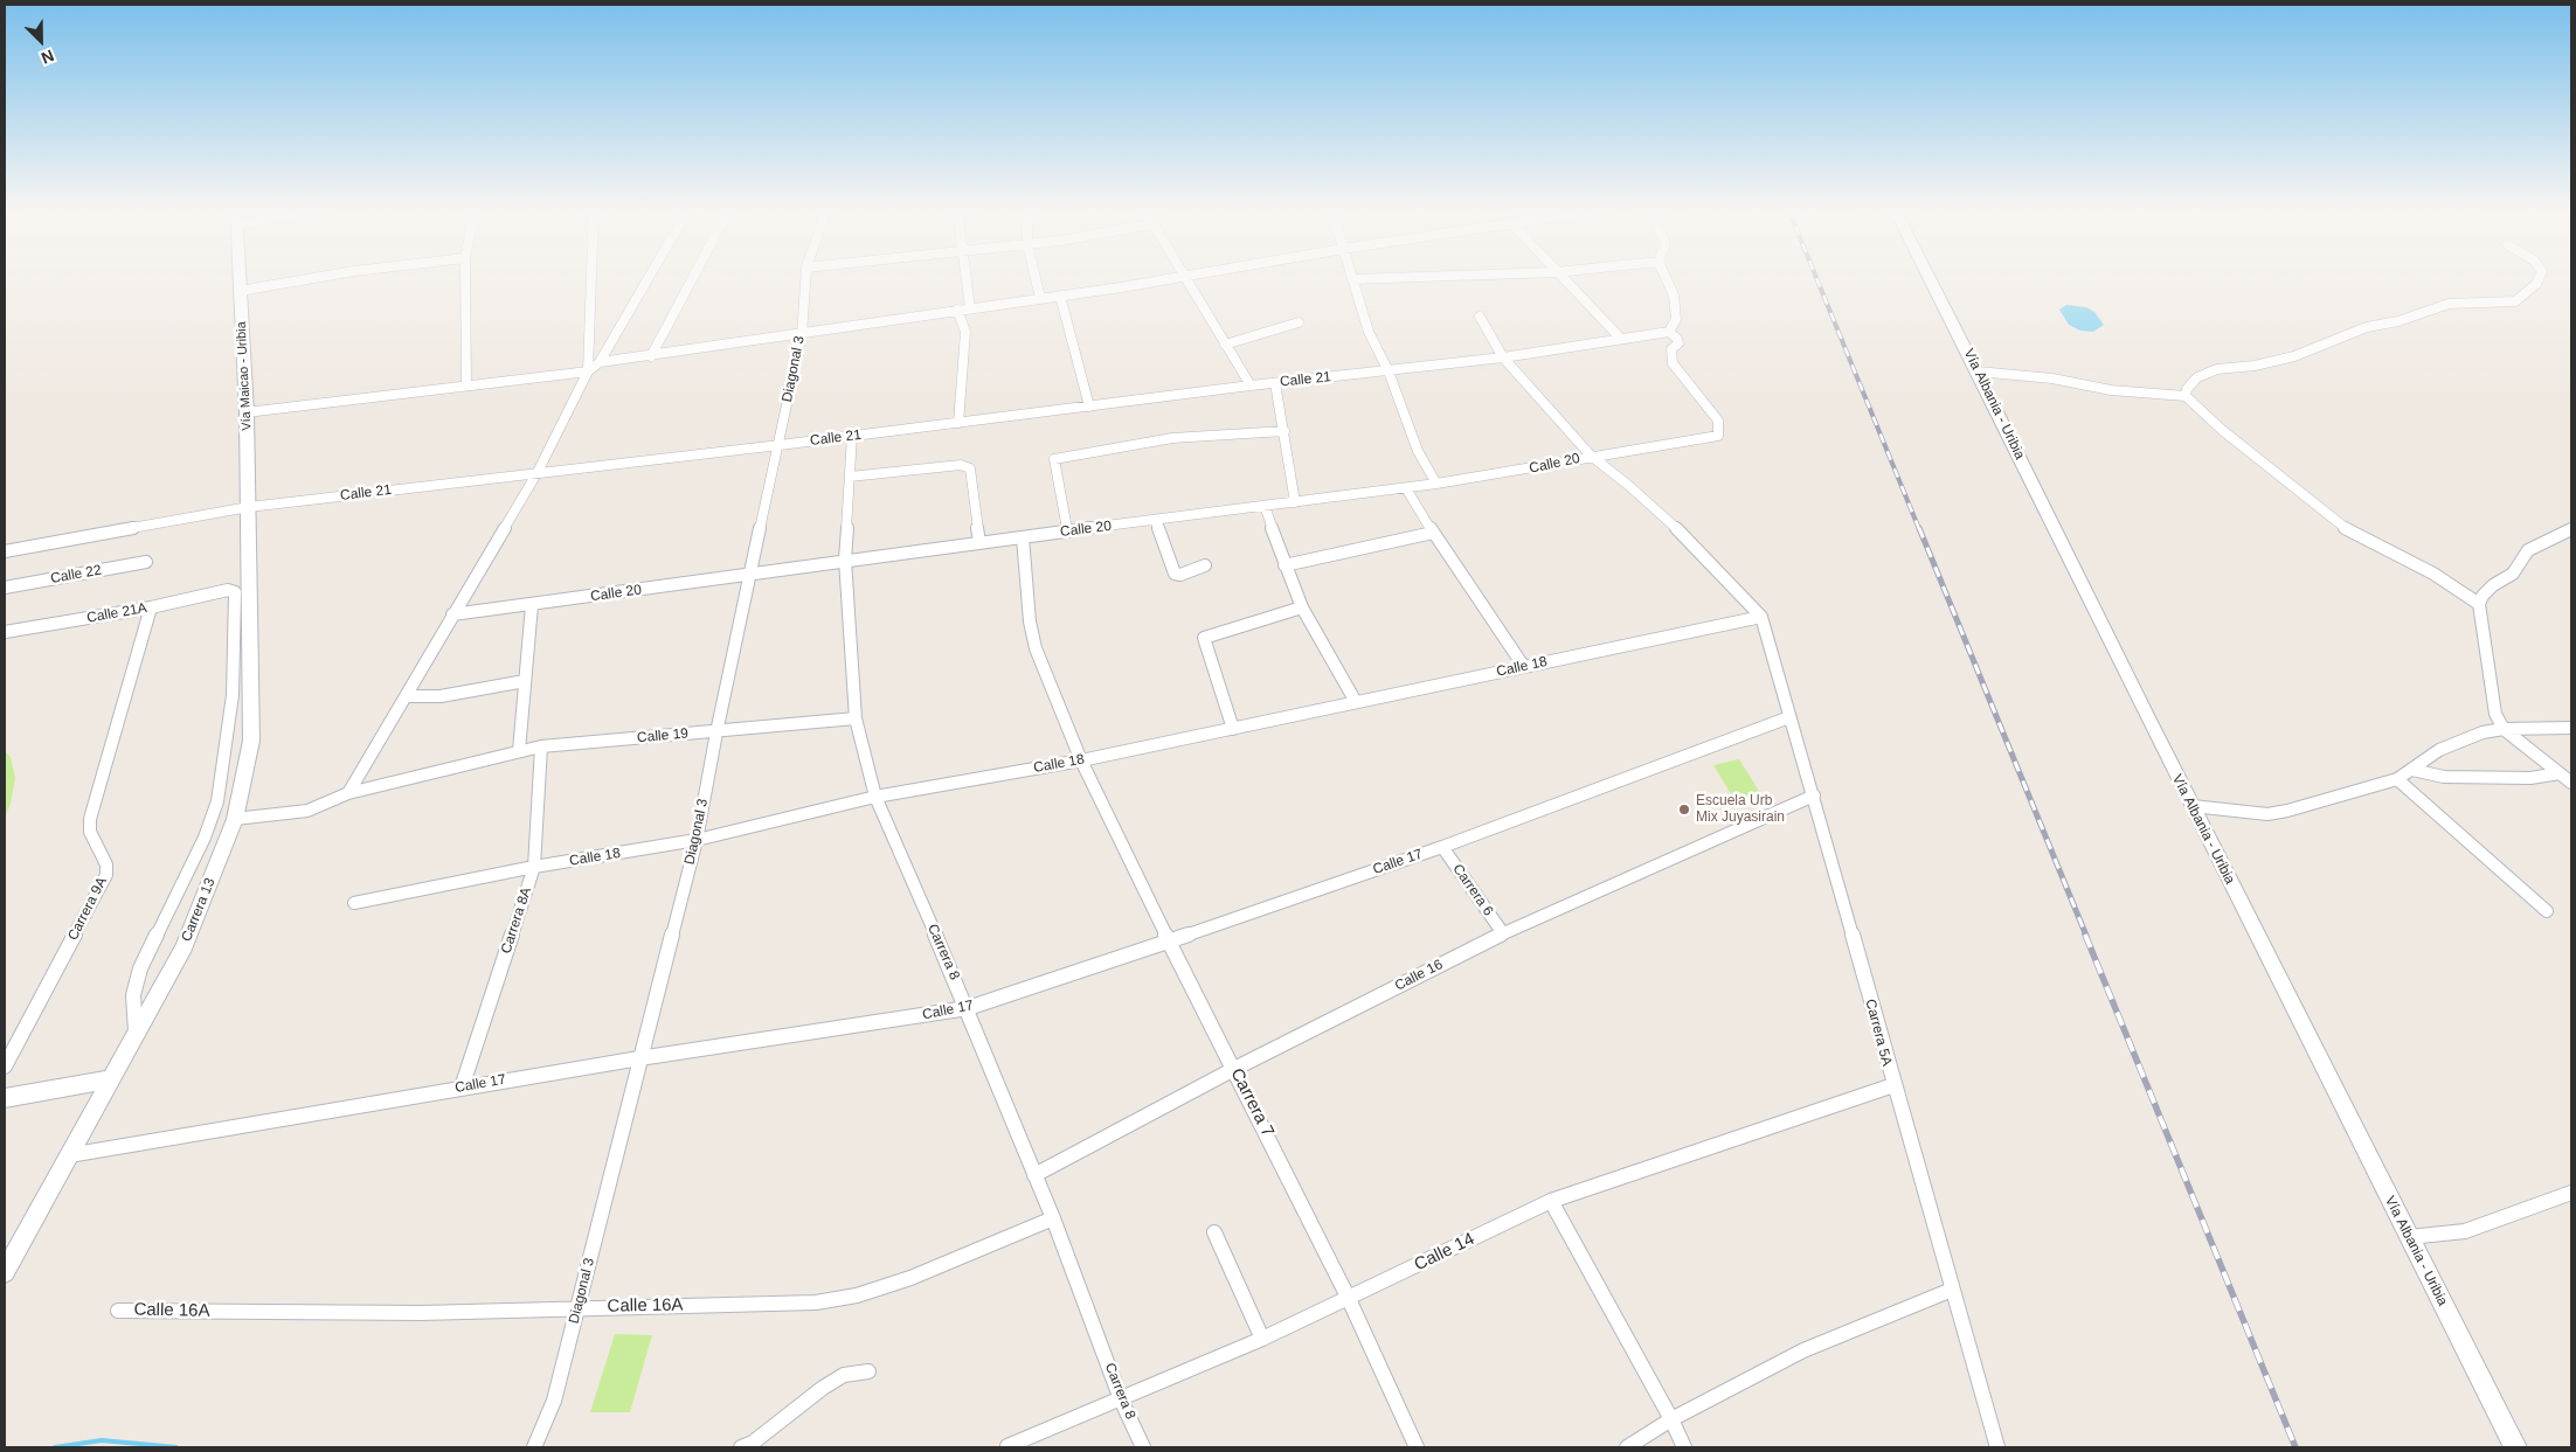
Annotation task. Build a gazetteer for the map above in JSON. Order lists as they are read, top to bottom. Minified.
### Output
{"streets":{"street":["Diagonal 3","Vía Maicao - Uribia","Calle 21","Vía Albania - Uribia","Calle 20","Calle 22","Calle 21A","Calle 18","Calle 19","Calle 17","Carrera 6","Carrera 9A","Carrera 13","Carrera 8A","Carrera 8","Calle 16","Carrera 5A","Carrera 7","Calle 14","Calle 16A"]},"crossings":[["Diagonal 3","Calle 21"],["Diagonal 3","Calle 20"],["Diagonal 3","Calle 18"],["Diagonal 3","Calle 19"],["Diagonal 3","Calle 17"],["Diagonal 3","Calle 16A"],["Vía Maicao - Uribia","Calle 21"],["Vía Maicao - Uribia","Carrera 13"],["Calle 21","Calle 20"],["Calle 21","Carrera 13"],["Calle 21","Carrera 8"],["Calle 20","Carrera 8"],["Calle 20","Carrera 7"],["Calle 21A","Carrera 9A"],["Calle 21A","Carrera 13"],["Calle 18","Carrera 8A"],["Calle 18","Carrera 8"],["Calle 18","Carrera 5A"],["Calle 18","Carrera 7"],["Calle 19","Carrera 13"],["Calle 19","Carrera 8A"],["Calle 19","Carrera 8"],["Calle 17","Carrera 6"],["Calle 17","Carrera 13"],["Calle 17","Carrera 8A"],["Calle 17","Carrera 8"],["Calle 17","Carrera 5A"],["Calle 17","Carrera 7"],["Carrera 6","Calle 16"],["Carrera 8","Calle 16"],["Carrera 8","Calle 14"],["Carrera 8","Calle 16A"],["Calle 16","Carrera 5A"],["Calle 16","Carrera 7"],["Carrera 5A","Calle 14"],["Carrera 7","Calle 14"]],"places":["Escuela Urb Mix Juyasirain"],"north":"bottom right"}
